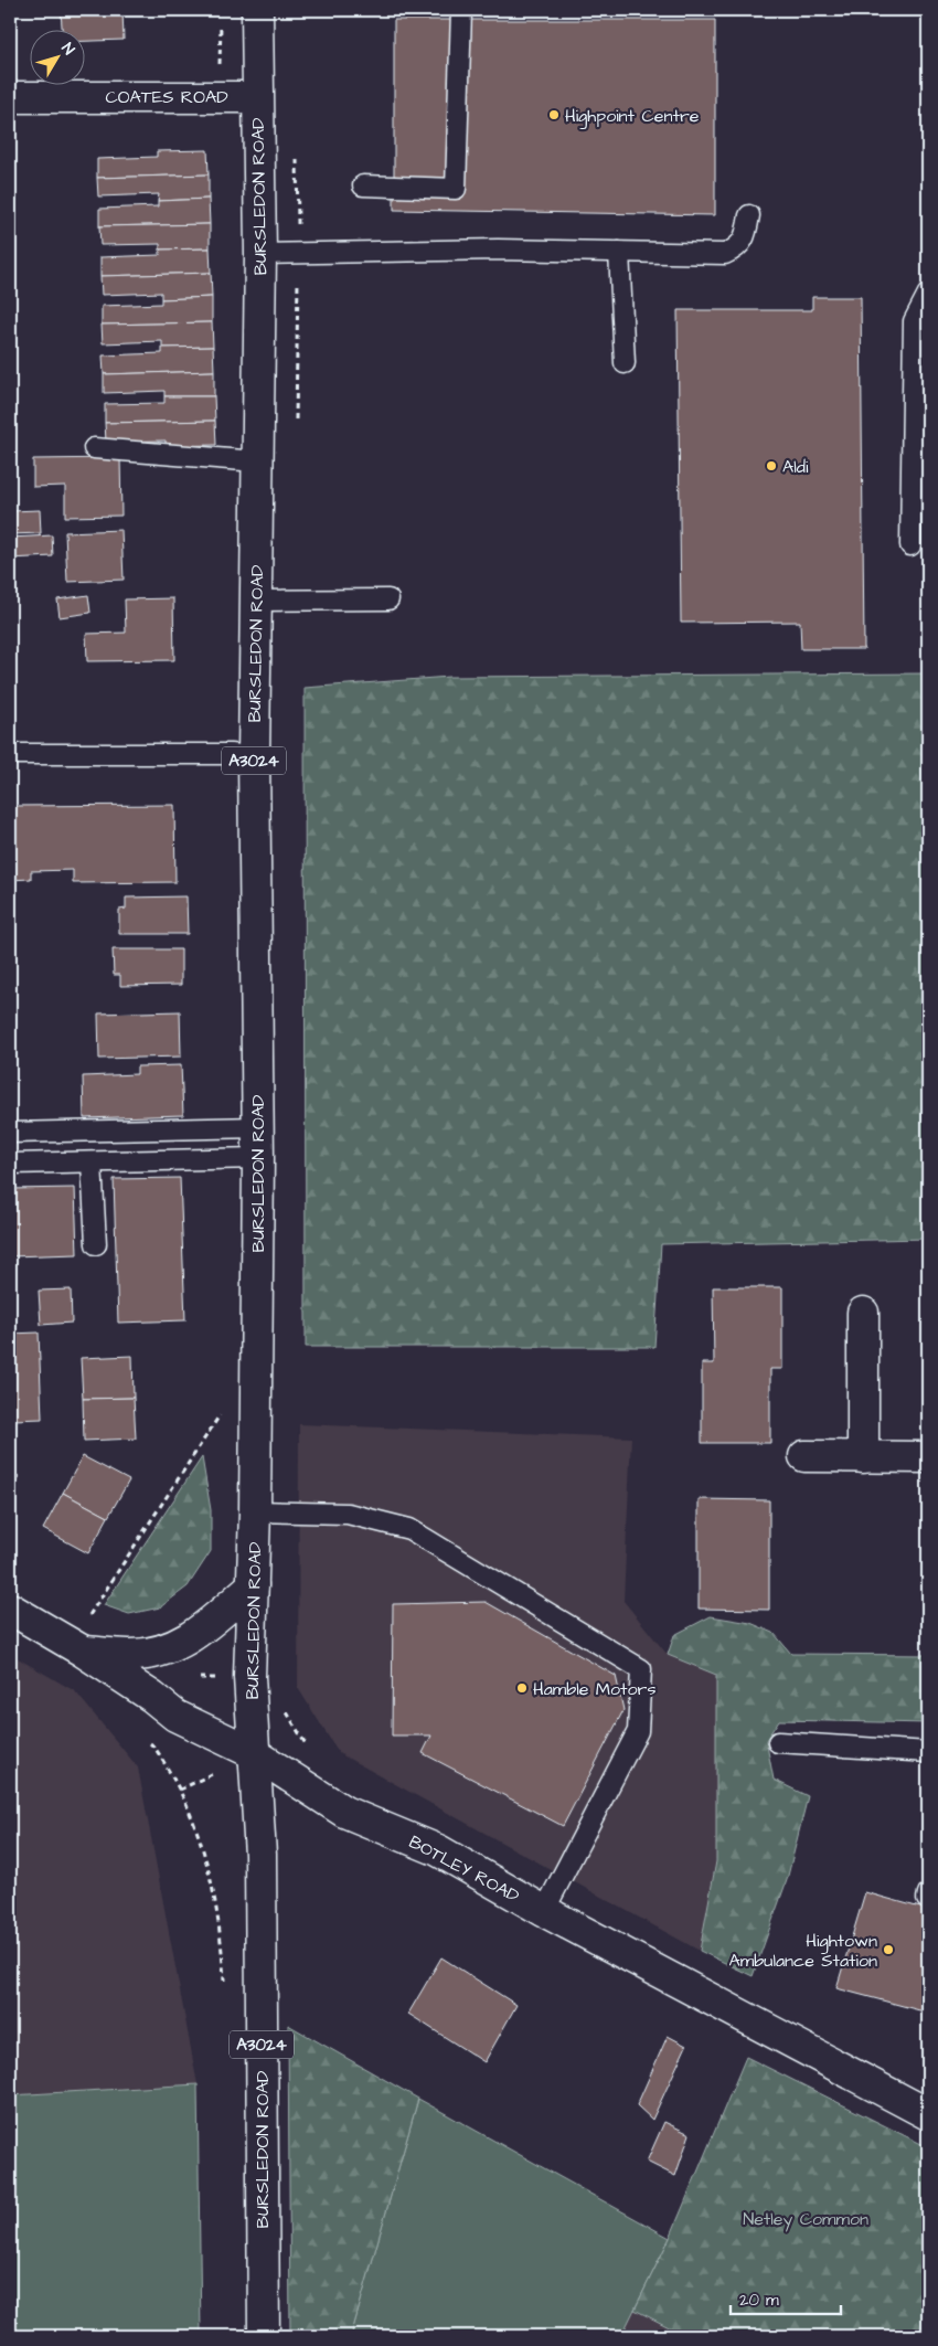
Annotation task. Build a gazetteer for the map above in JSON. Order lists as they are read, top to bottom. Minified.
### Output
{"streets":{"main road":["COATES ROAD","BURSLEDON ROAD","A3024","BOTLEY ROAD"]},"crossings":[["COATES ROAD","BURSLEDON ROAD"],["BURSLEDON ROAD","BOTLEY ROAD"]],"parks":["Netley Common"],"places":["Highpoint Centre","Aldi","Hamble Motors","Hightown Ambulance Station"],"scale_bar":"20 m","north":"top right"}
